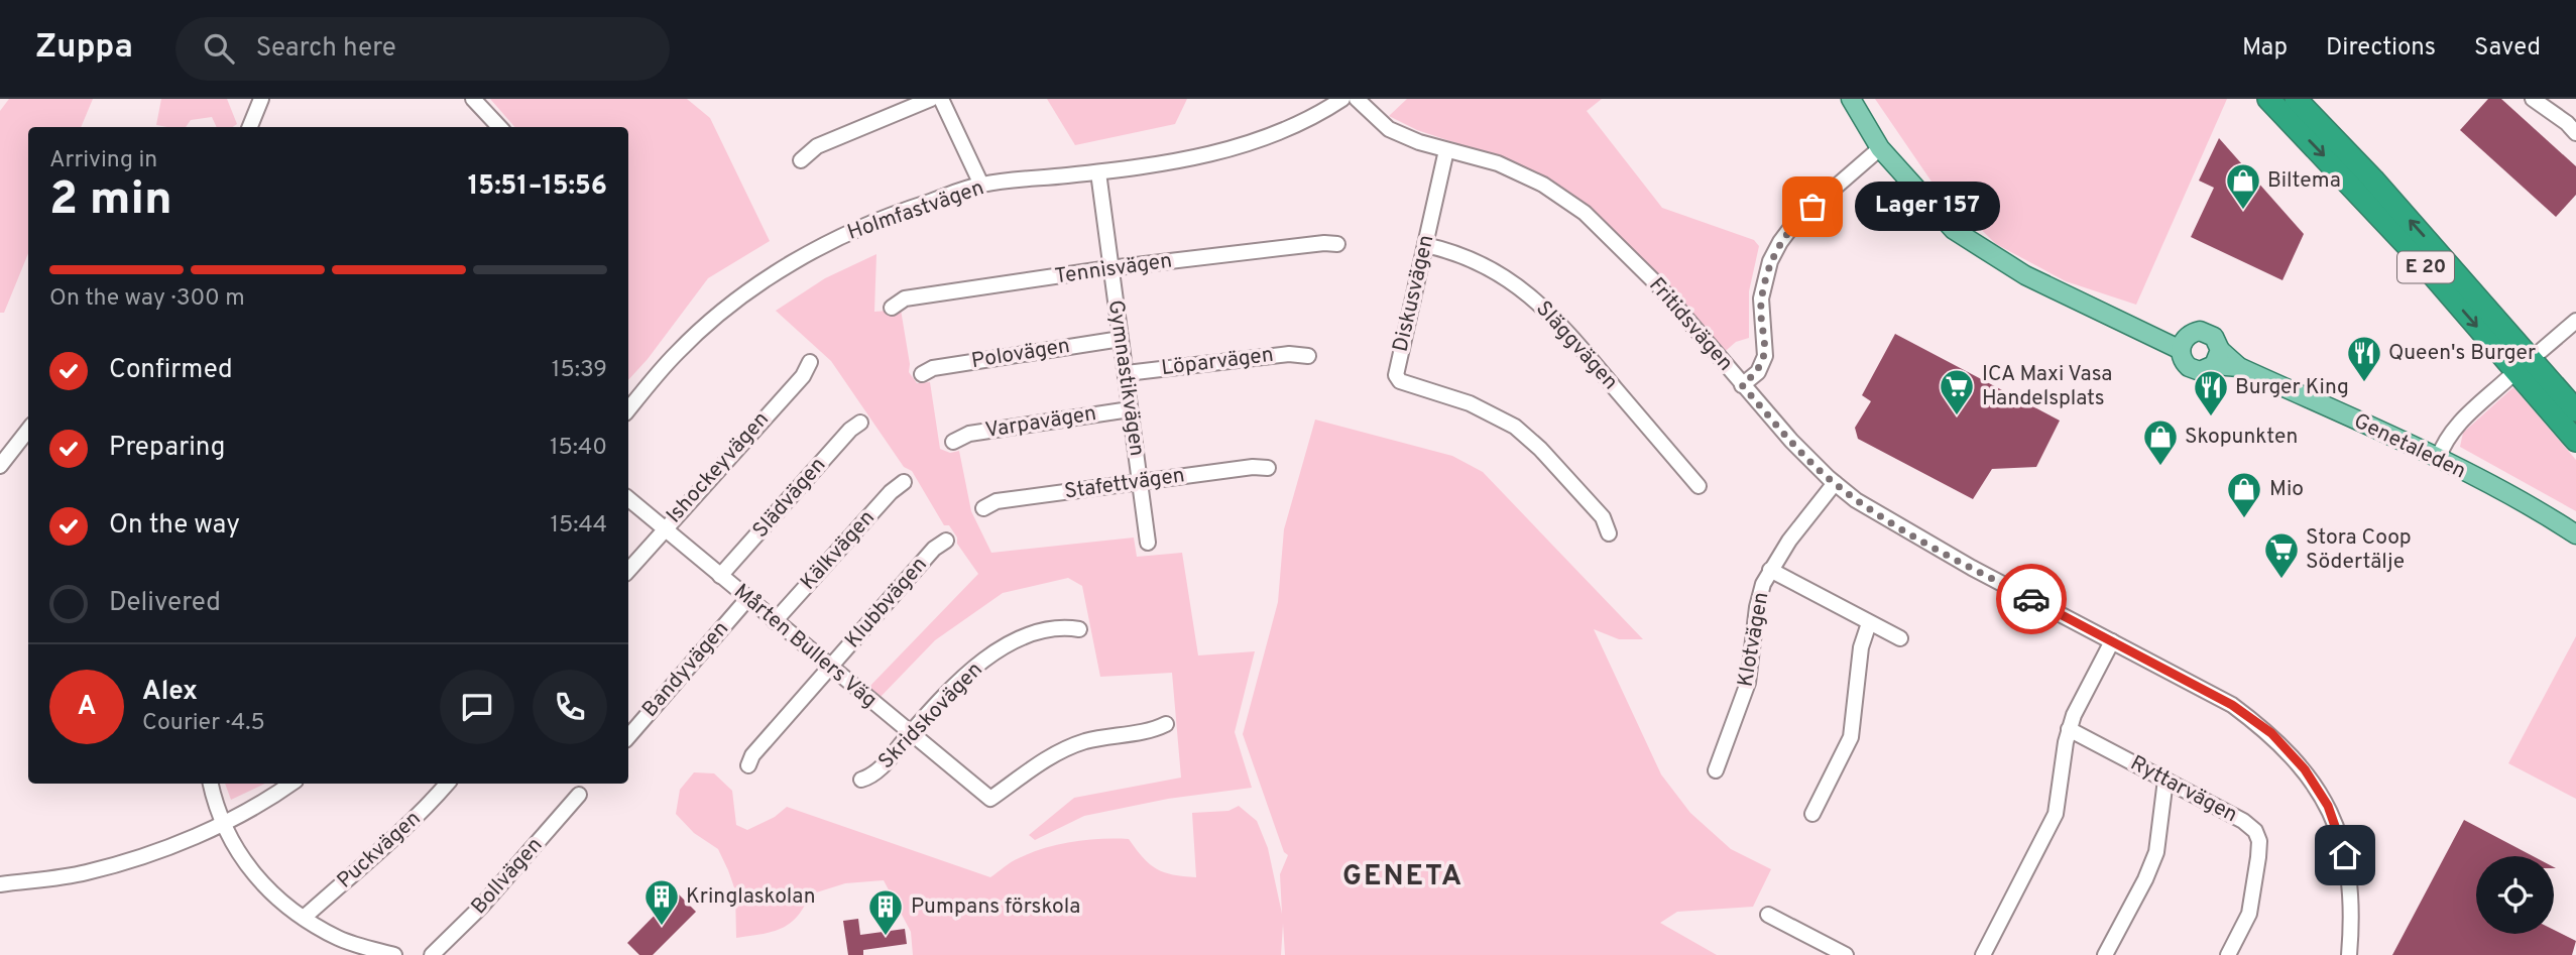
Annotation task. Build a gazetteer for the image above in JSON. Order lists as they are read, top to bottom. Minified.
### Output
{"streets":{"highway":["E 20"],"main road":["Genetaleden"],"street":["Holmfastvägen","Tennisvägen","Diskusvägen","Fritidsvägen","Släggvägen","Polovägen","Löparvägen","Gymnastikvägen","Varpavägen","Ishockeyvägen","Stafettvägen","Slädvägen","Kälkvägen","Klubbvägen","Klotvägen","Mårten Bullers Väg","Bandyvägen","Skridskovägen","Ryttarvägen","Puckvägen","Bollvägen"]},"crossings":[["Holmfastvägen","Gymnastikvägen"],["Tennisvägen","Gymnastikvägen"],["Diskusvägen","Fritidsvägen"],["Diskusvägen","Släggvägen"],["Fritidsvägen","Klotvägen"],["Polovägen","Gymnastikvägen"],["Löparvägen","Gymnastikvägen"],["Gymnastikvägen","Varpavägen"],["Gymnastikvägen","Stafettvägen"],["Ishockeyvägen","Mårten Bullers Väg"],["Slädvägen","Mårten Bullers Väg"],["Kälkvägen","Mårten Bullers Väg"],["Klubbvägen","Mårten Bullers Väg"],["Mårten Bullers Väg","Bandyvägen"],["Mårten Bullers Väg","Skridskovägen"]],"districts":["GENETA"],"places":{"other":["Lager 157"],"shop":["Biltema","Skopunkten","Mio"],"restaurant":["Queen's Burger","Burger King"],"supermarket":["ICA Maxi Vasa Handelsplats","Stora Coop Södertälje"],"building":["Kringlaskolan","Pumpans förskola"]},"page":{"header":"Zuppa","search":"Search here","nav":["Map","Directions","Saved"],"heading":["2 min","Arriving in","15:51–15:56"],"panel":["Alex","Courier · 4.5"],"bubble":"Lager 157","bar":"On the way · 300 m","list":[["Confirmed","15:39"],["Preparing","15:40"],["On the way","15:44"],"Delivered"],"round":"A"}}
